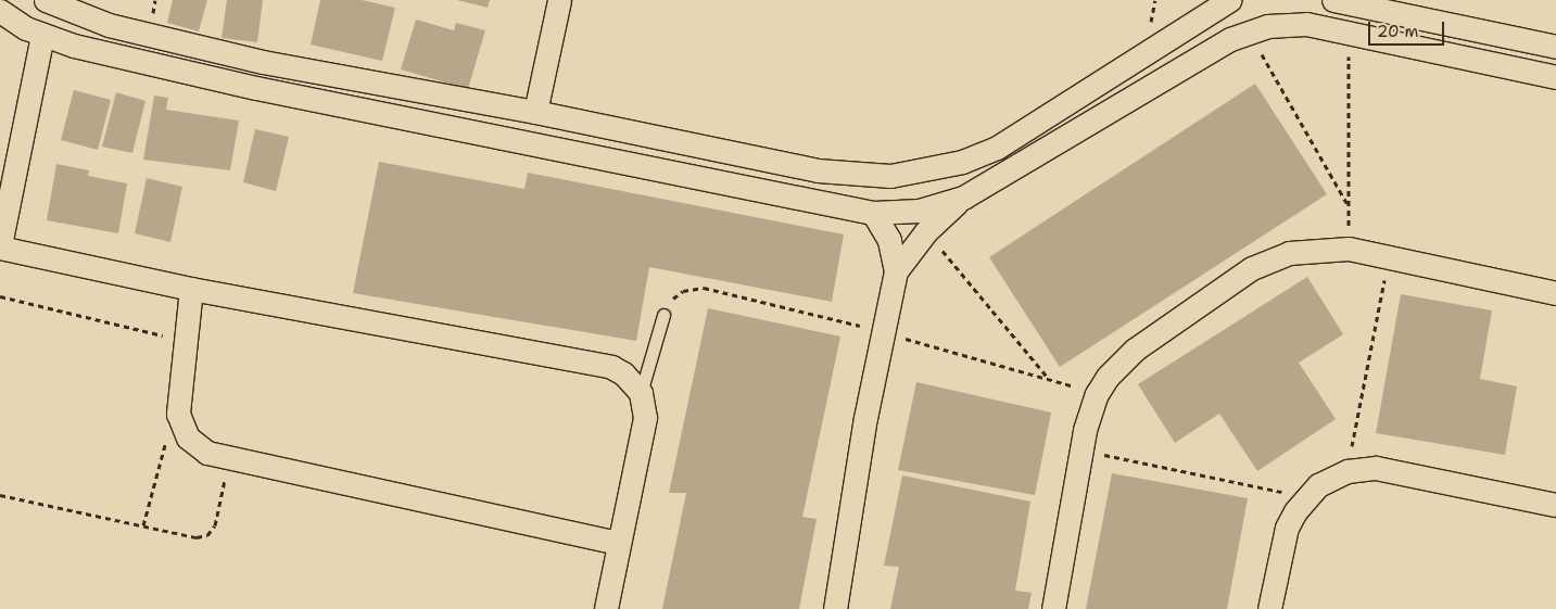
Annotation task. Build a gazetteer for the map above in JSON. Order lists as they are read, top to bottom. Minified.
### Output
{"scale_bar":"20 m"}
